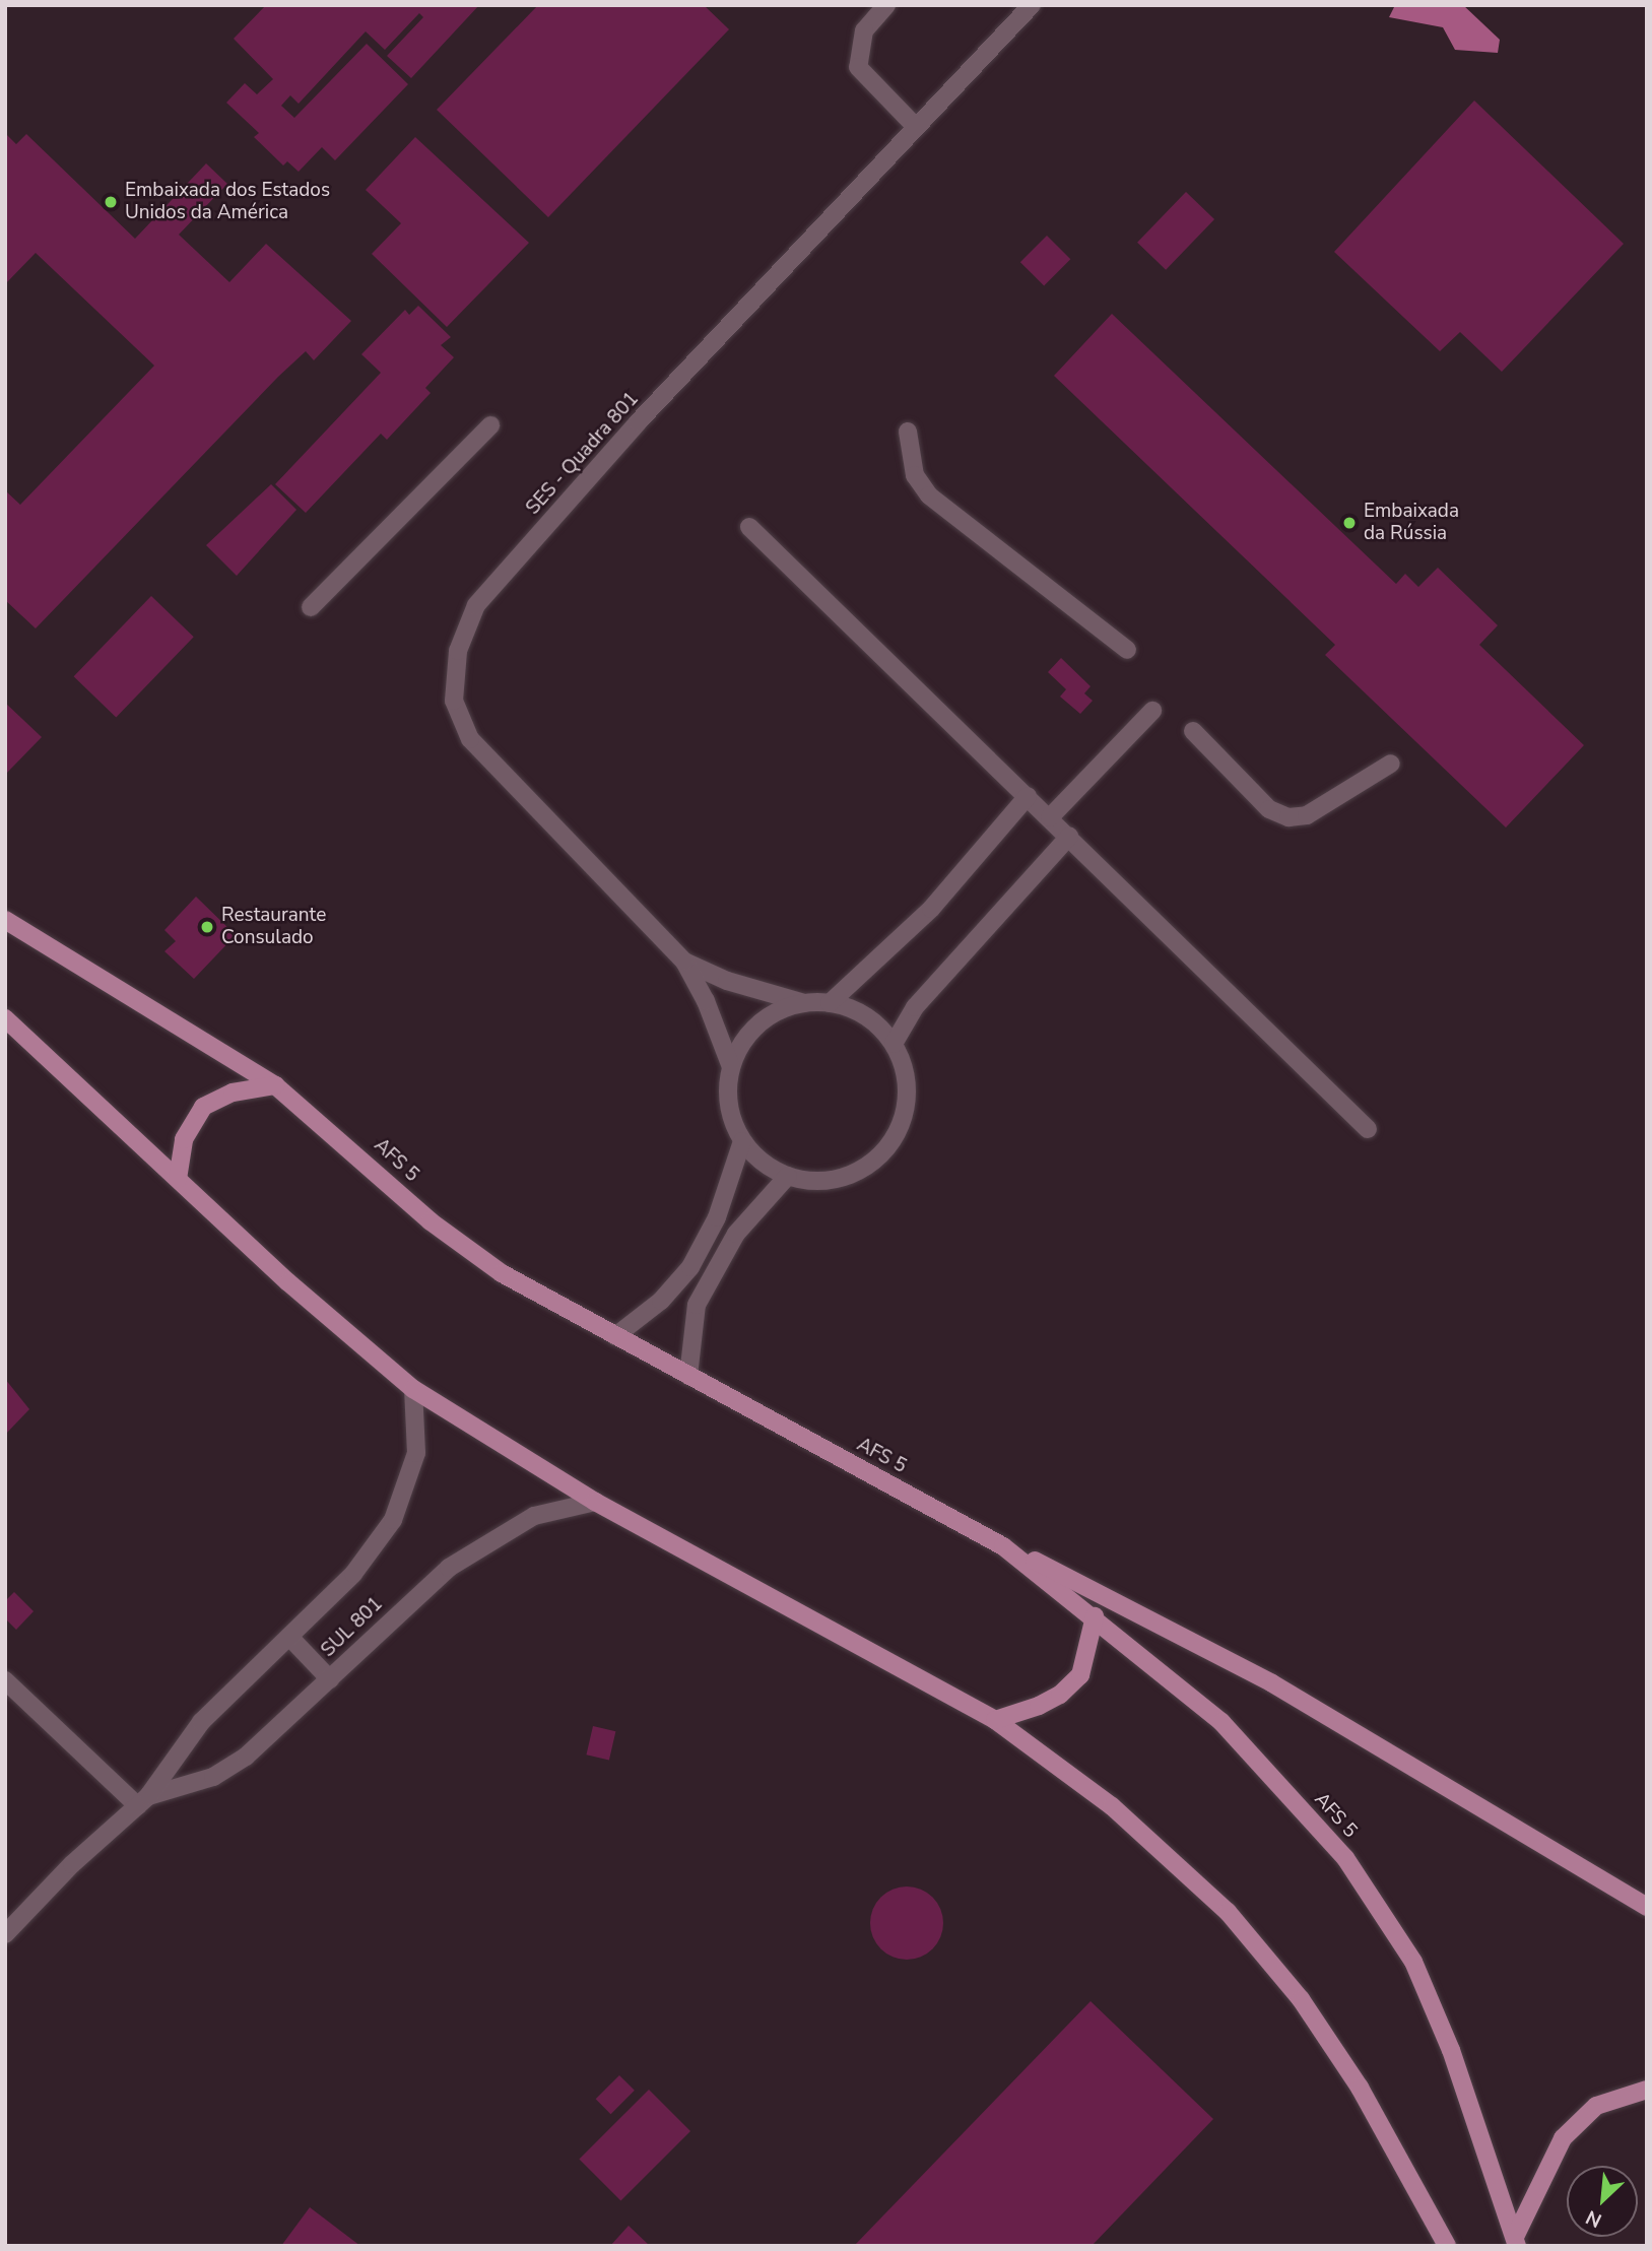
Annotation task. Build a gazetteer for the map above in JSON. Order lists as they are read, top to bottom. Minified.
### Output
{"streets":{"main road":["AFS 5"],"street":["SES - Quadra 801","SUL 801"]},"places":["Embaixada dos Estados Unidos da América","Embaixada da Rússia","Restaurante Consulado"],"north":"bottom left"}
